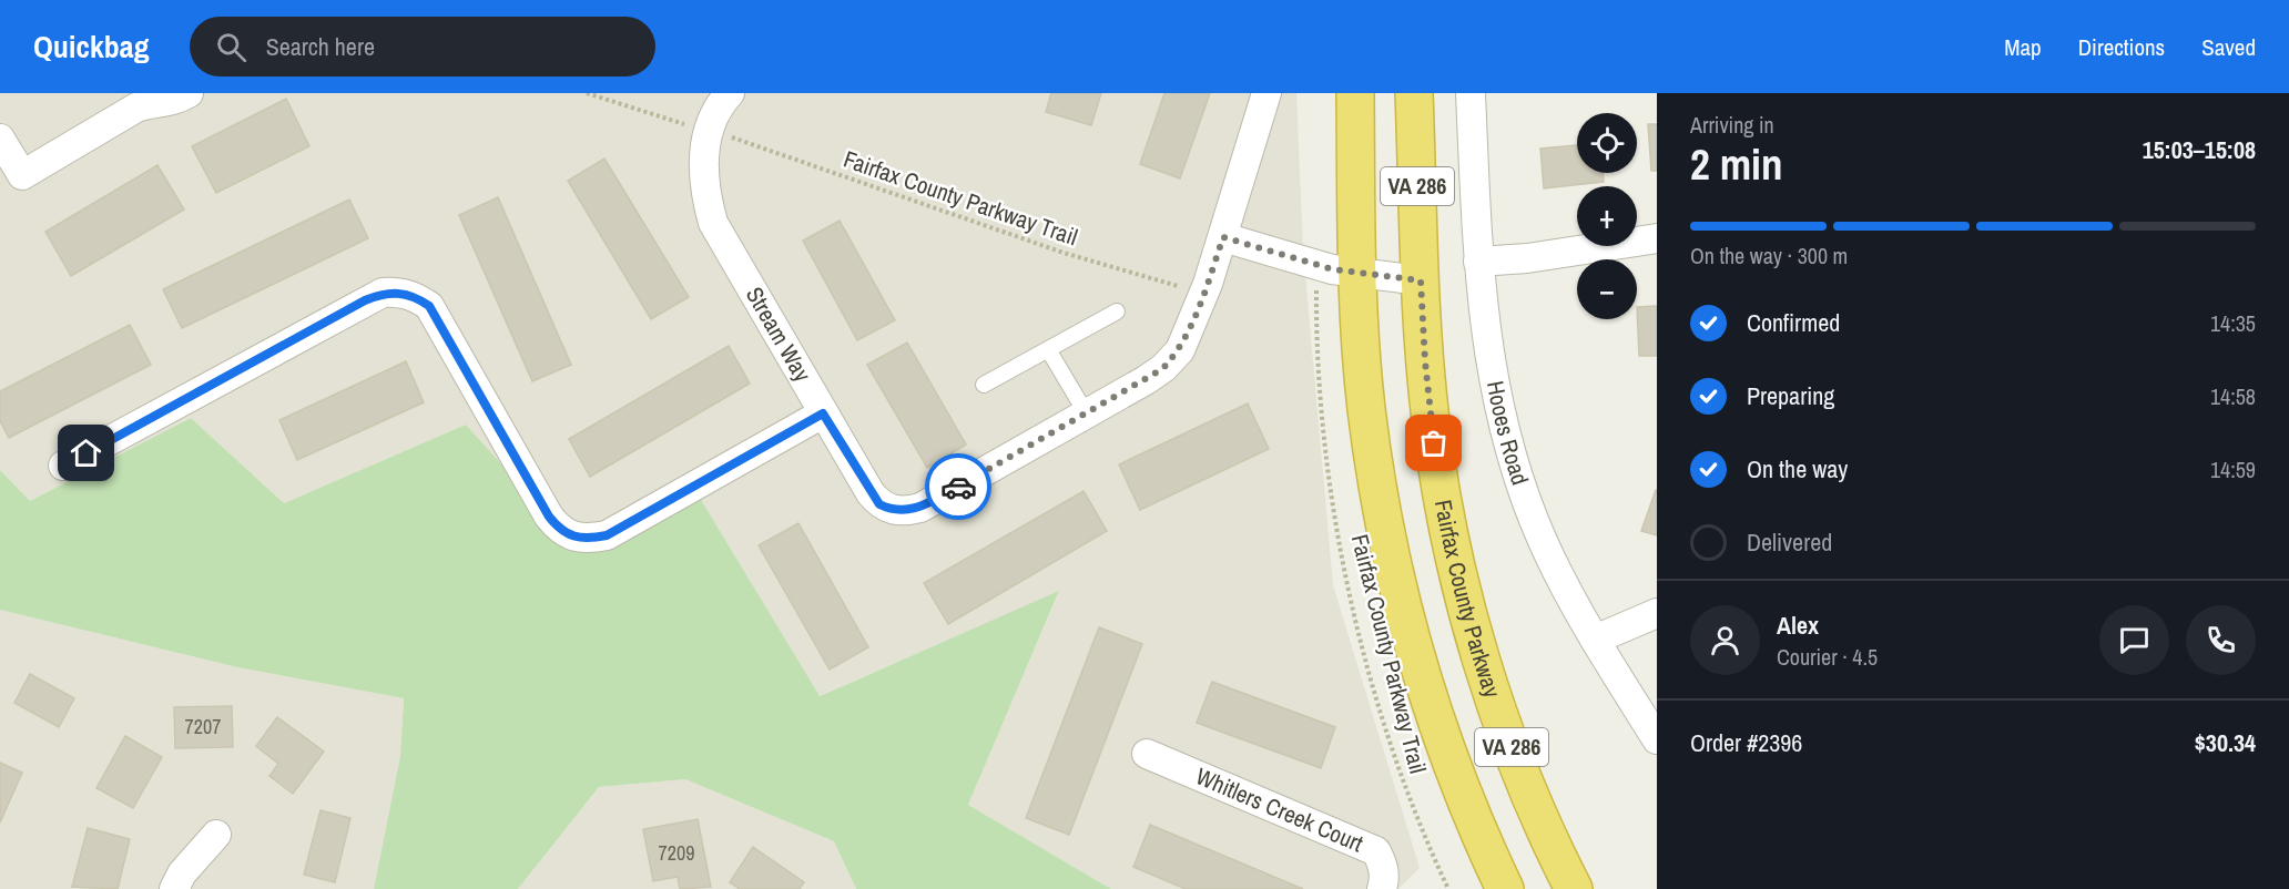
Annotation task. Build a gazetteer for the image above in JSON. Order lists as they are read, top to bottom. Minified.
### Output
{"streets":{"highway":["VA 286","Fairfax County Parkway"],"street":["Stream Way","Hooes Road","Whitlers Creek Court"],"path":["Fairfax County Parkway Trail"]},"house_numbers":["7207","7209"],"page":{"header":"Quickbag","search":"Search here","nav":["Map","Directions","Saved"],"heading":["2 min","Arriving in","15:03–15:08"],"panel":["Alex","Courier · 4.5","Order #2396","$30.34"],"map_buttons":["+","−"],"bar":"On the way · 300 m","list":[["Confirmed","14:35"],["Preparing","14:58"],["On the way","14:59"],"Delivered"]}}
